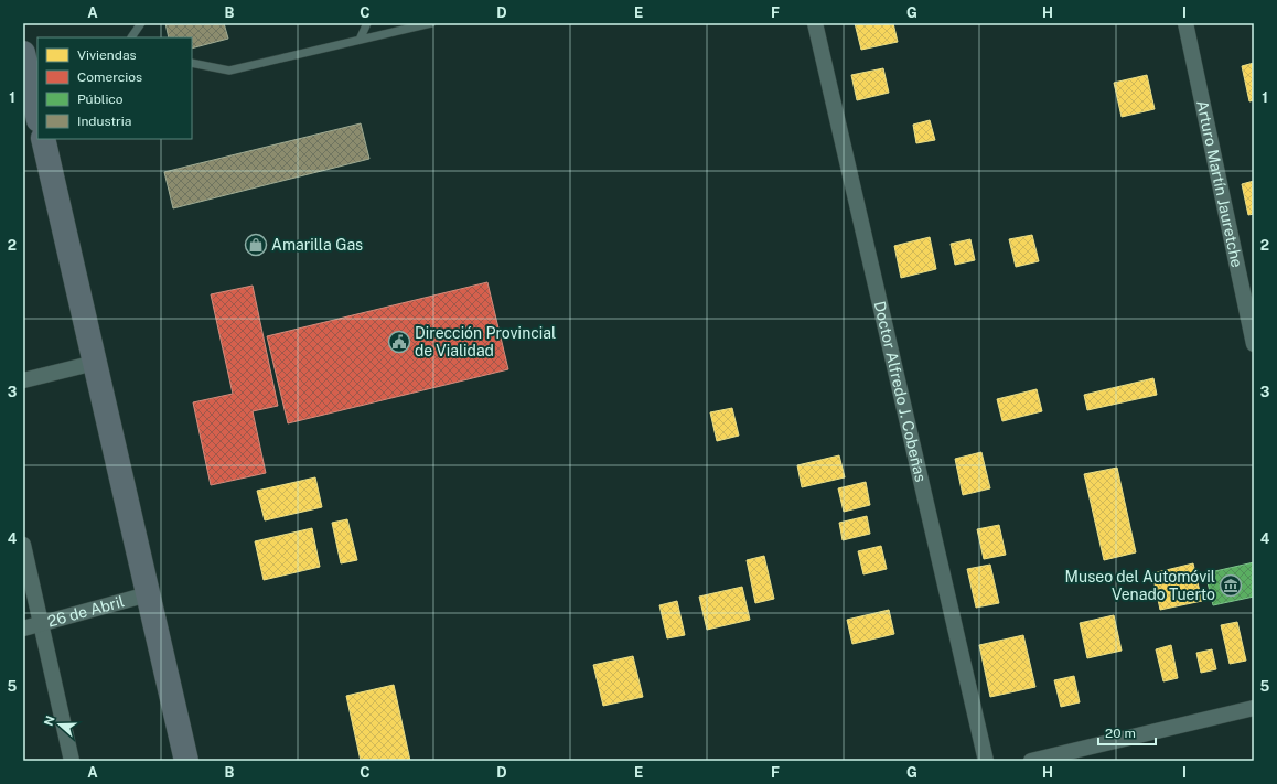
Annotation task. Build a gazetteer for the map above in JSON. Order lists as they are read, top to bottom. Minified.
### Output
{"streets":{"street":["Arturo Martín Jauretche","Doctor Alfredo J. Cobeñas","26 de Abril"]},"places":{"shop":["Amarilla Gas"],"public building":["Dirección Provincial de Vialidad"],"museum":["Museo del Automóvil Venado Tuerto"]},"legend":["Viviendas","Comercios","Público","Industria"],"scale_bar":"20 m","north":"left","grid":{"columns":["A","B","C","D","E","F","G","H","I"],"rows":["1","2","3","4","5"]}}
